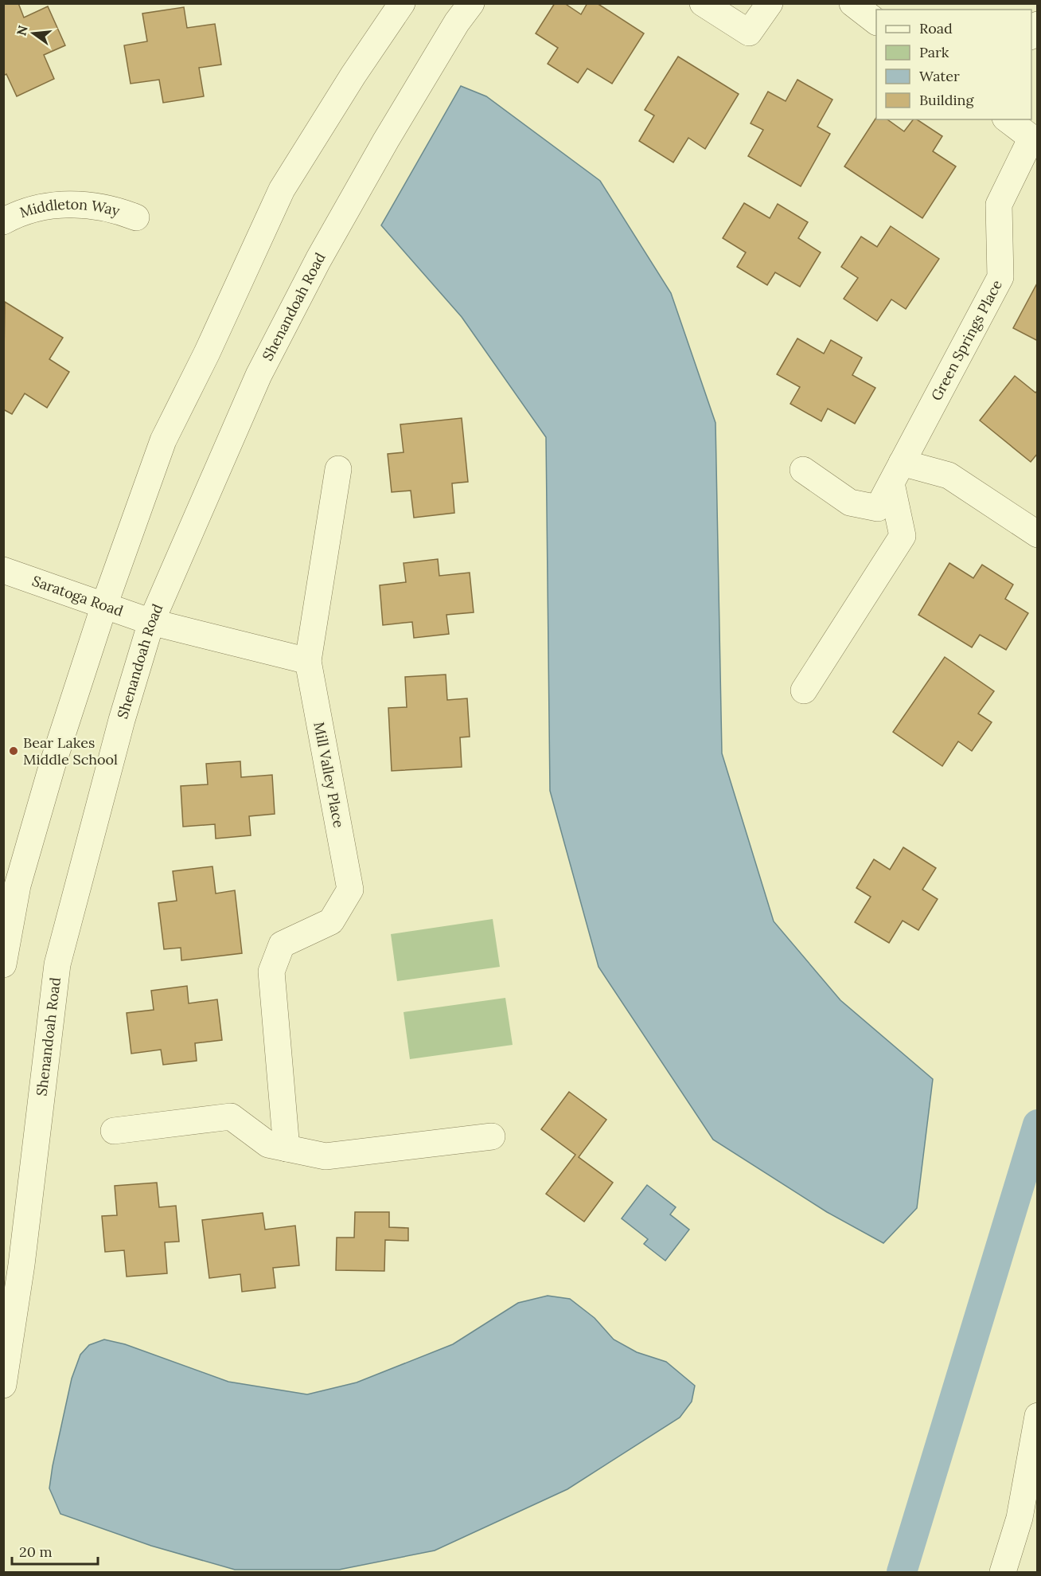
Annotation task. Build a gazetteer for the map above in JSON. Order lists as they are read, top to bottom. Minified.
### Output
{"streets":{"street":["Middleton Way","Shenandoah Road","Green Springs Place","Saratoga Road","Mill Valley Place"]},"crossings":[["Shenandoah Road","Saratoga Road"]],"places":["Bear Lakes Middle School"],"legend":["Road","Park","Water","Building"],"scale_bar":"20 m","north":"left"}
